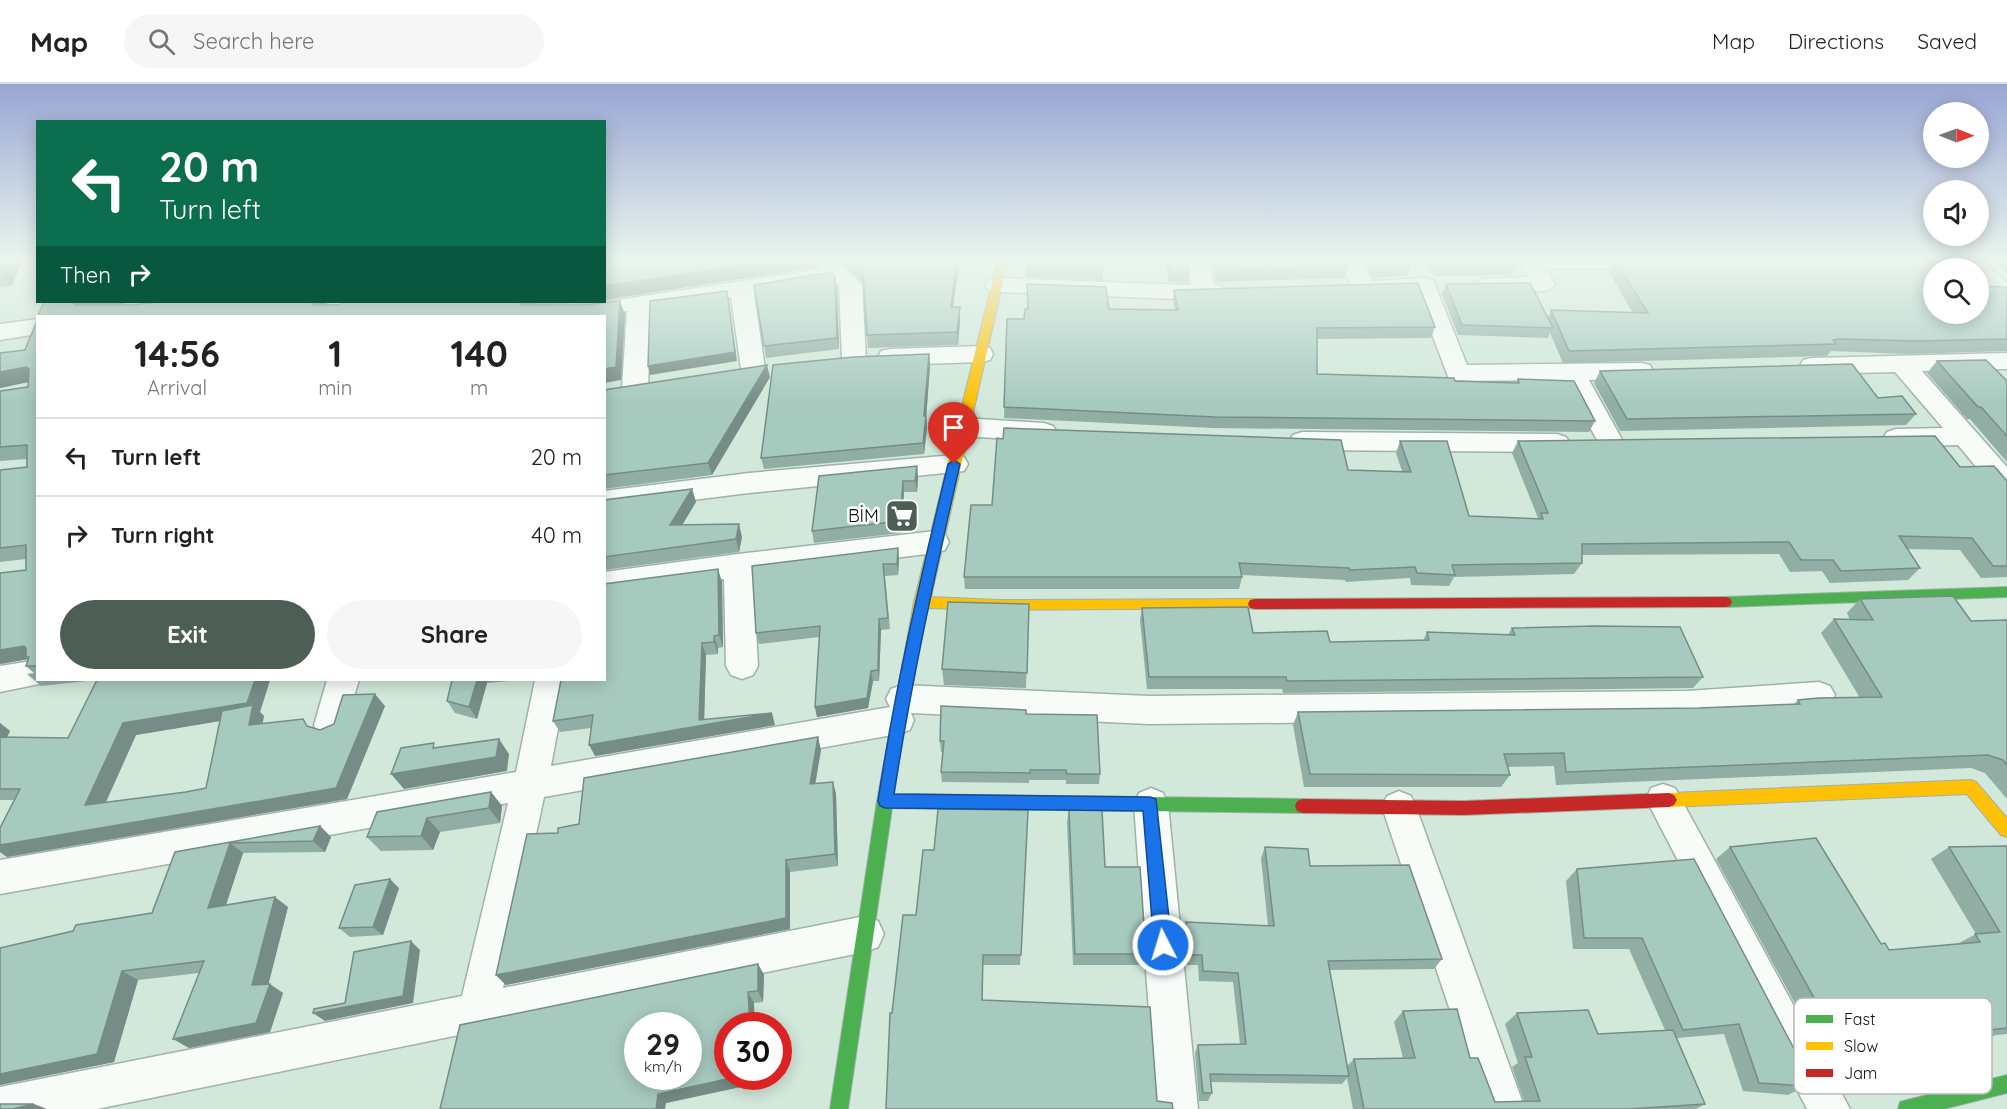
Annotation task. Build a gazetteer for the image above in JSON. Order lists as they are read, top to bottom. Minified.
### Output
{"places":{"supermarket":["BİM"]},"legend":["Fast","Slow","Jam"],"north":"right","page":{"header":"Map","search":"Search here","nav":["Map","Directions","Saved"],"turn":["20 m","Turn left"],"then":"Then","eta":["14:56","Arrival","1","min","140","m"],"list":[{"name":"Turn left","value":"20 m"},{"name":"Turn right","value":"40 m"}],"buttons":["Exit","Share"],"speed":"29 km/h","limit":"30"}}
